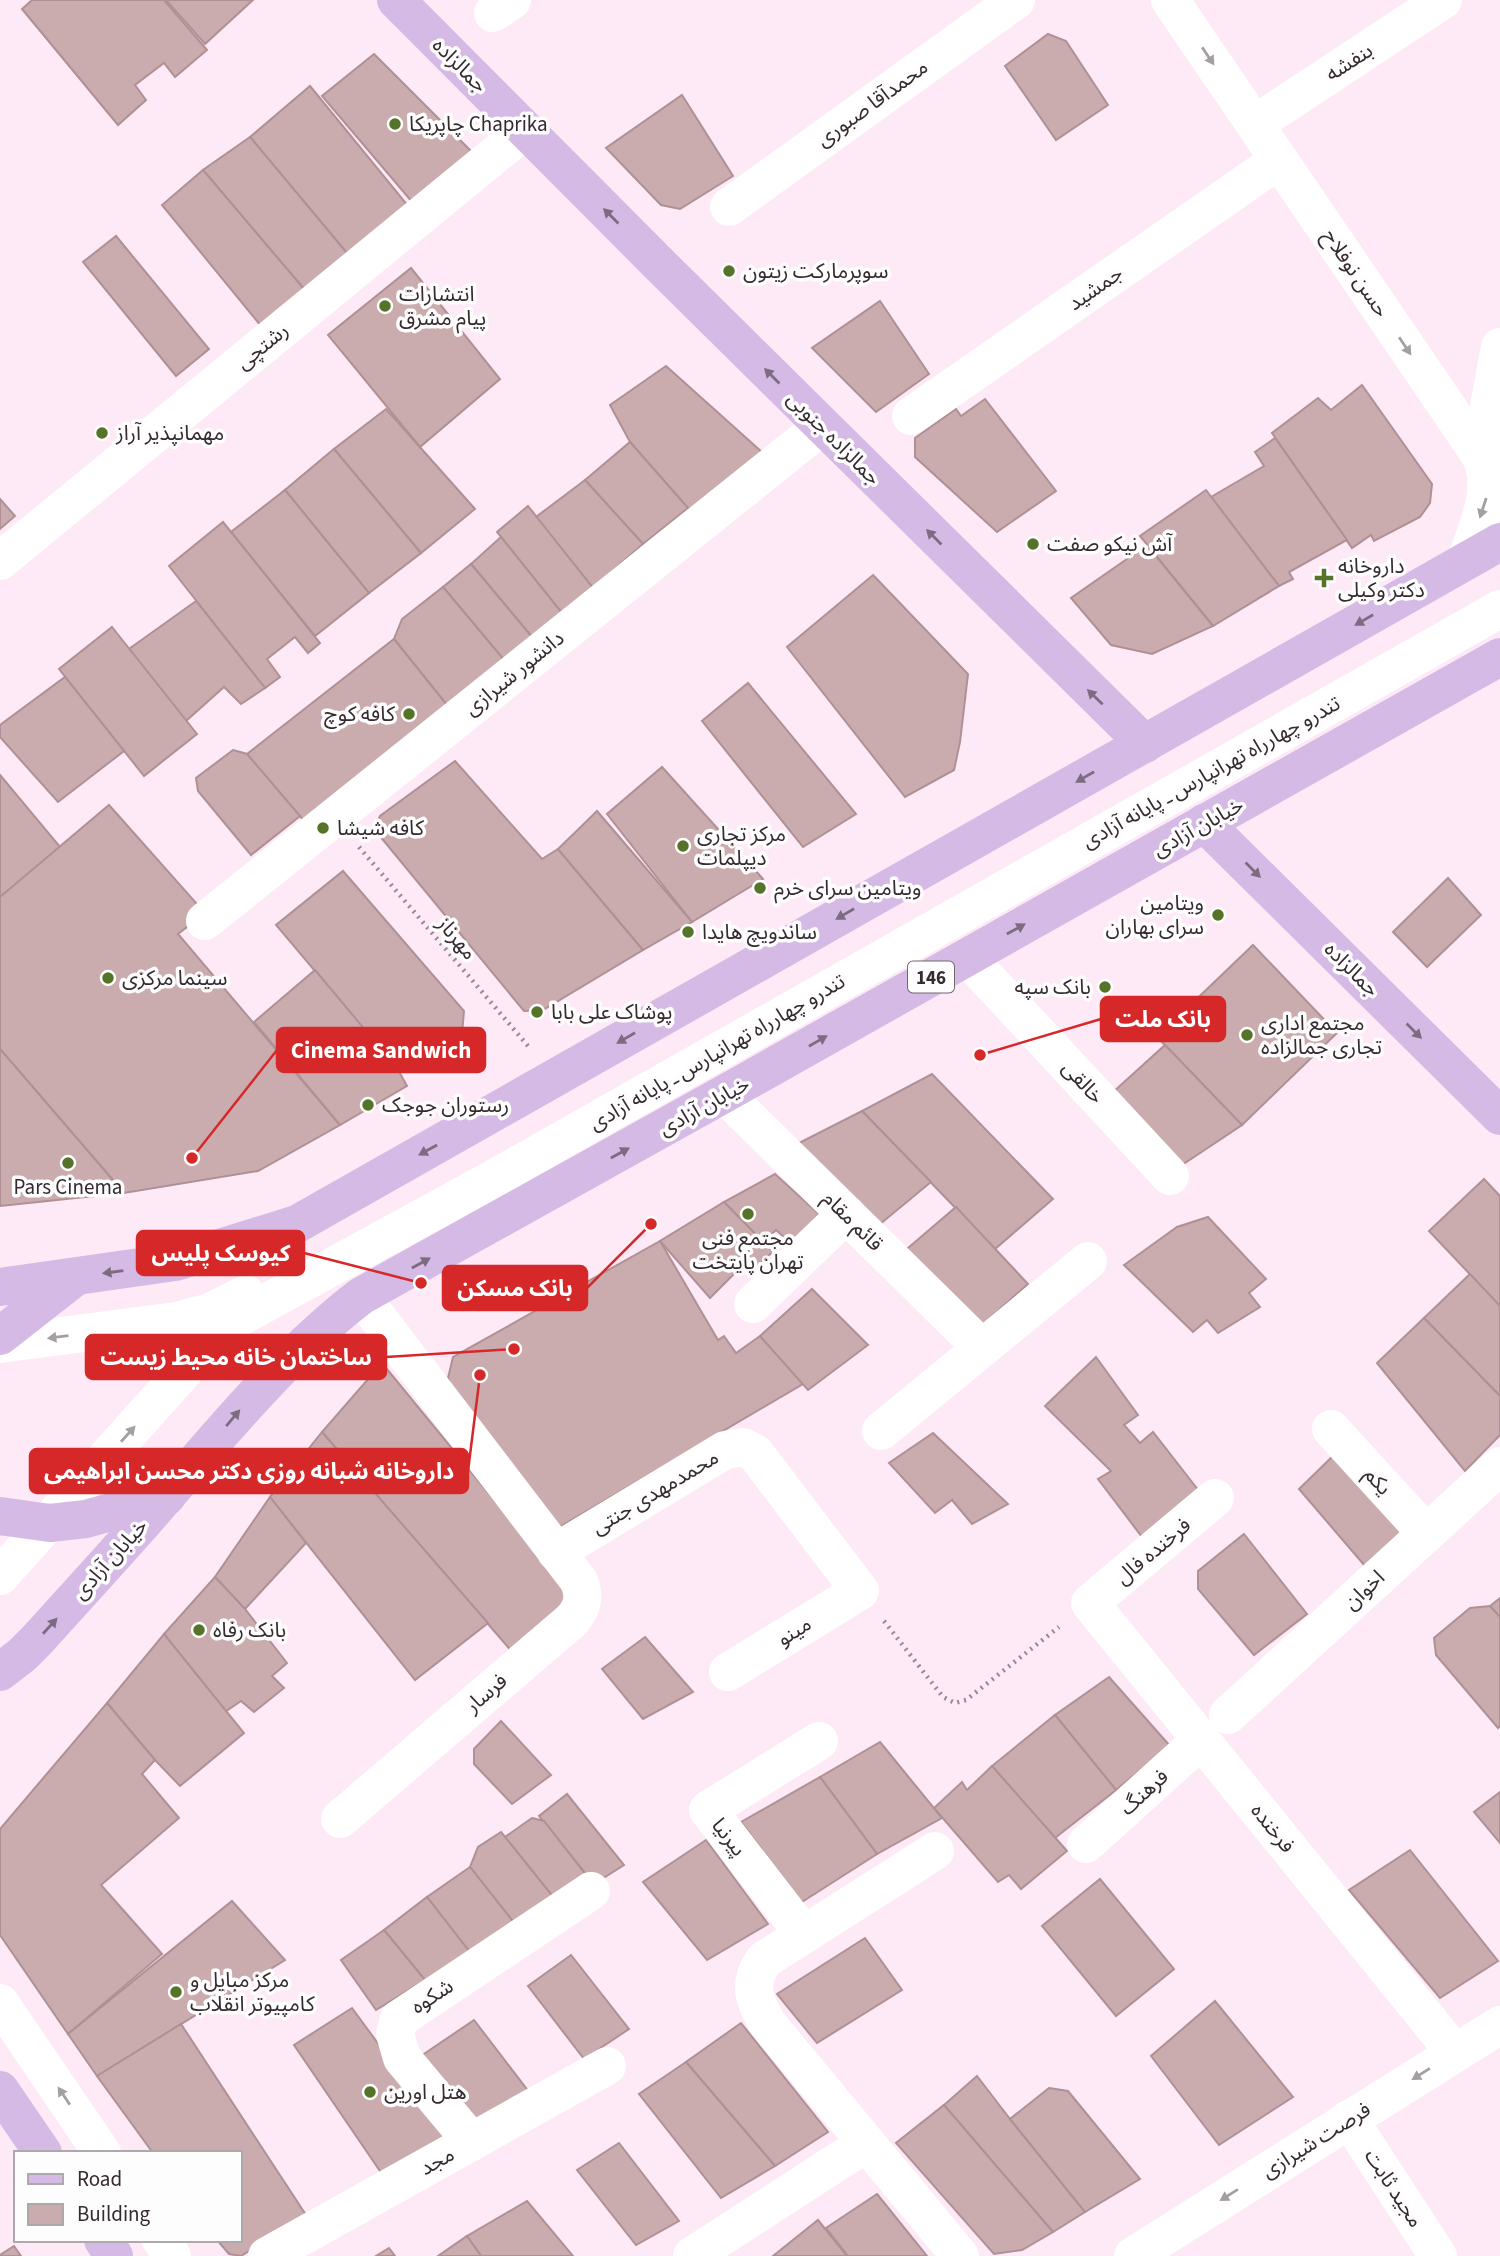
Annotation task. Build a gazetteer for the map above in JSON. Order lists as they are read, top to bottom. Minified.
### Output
{"streets":{"main road":["جمالزاده","جمالزاده جنوبی","خیابان آزادی","146"],"street":["بنفشه","محمدآقا صبوری","حسن نوفلاح","جمشید","رشتچی","دانشور شیرازی","تندرو چهارراه تهرانپارس ـ پایانه آزادی","خالقی","قائم مقام","یکم","محمدمهدی جنتی","فرخنده فال","اخوان","مینو","فرسار","فرهنگ","فرخنده","پیرنیا","شکوه","فرصت شیرازی","مجد","مجید ثابت"],"path":["مهرناز"]},"crossings":[["بنفشه","حسن نوفلاح"],["جمالزاده","رشتچی"],["جمالزاده","جمالزاده جنوبی"],["جمالزاده","خیابان آزادی"],["حسن نوفلاح","جمشید"],["رشتچی","جمالزاده جنوبی"],["جمالزاده جنوبی","دانشور شیرازی"],["دانشور شیرازی","مهرناز"],["خیابان آزادی","خالقی"],["خیابان آزادی","قائم مقام"],["یکم","اخوان"],["محمدمهدی جنتی","مینو"],["محمدمهدی جنتی","فرسار"],["فرخنده فال","فرخنده"],["اخوان","فرهنگ"],["اخوان","فرخنده"],["فرهنگ","فرخنده"],["فرخنده","فرصت شیرازی"],["شکوه","مجد"],["فرصت شیرازی","مجید ثابت"]],"one_way":["جمالزاده","حسن نوفلاح","جمالزاده جنوبی","فرصت شیرازی"],"places":{"other":["چاپریکا Chaprika","سوپرمارکت زیتون","انتشارات پیام مشرق","مهمانپذیر آراز","آش نیکو صفت","کافه کوچ","کافه شیشا","مرکز تجاری دیپلمات","ویتامین سرای خرم","ویتامین سرای بهاران","ساندویچ هایدا","سینما مرکزی","بانک سپه","پوشاک علی بابا","مجتمع اداری تجاری جمالزاده","بانک ملت","رستوران جوجک","Cinema Sandwich","Pars Cinema","مجتمع فنی تهران پایتخت","بانک مسکن","کیوسک پلیس","ساختمان خانه محیط زیست","داروخانه شبانه روزی دکتر محسن ابراهیمی","بانک رفاه","مرکز مبایل و کامپیوتر انقلاب","هتل اورین"],"health":["داروخانه دکتر وکیلی"]},"legend":["Road","Building"]}
